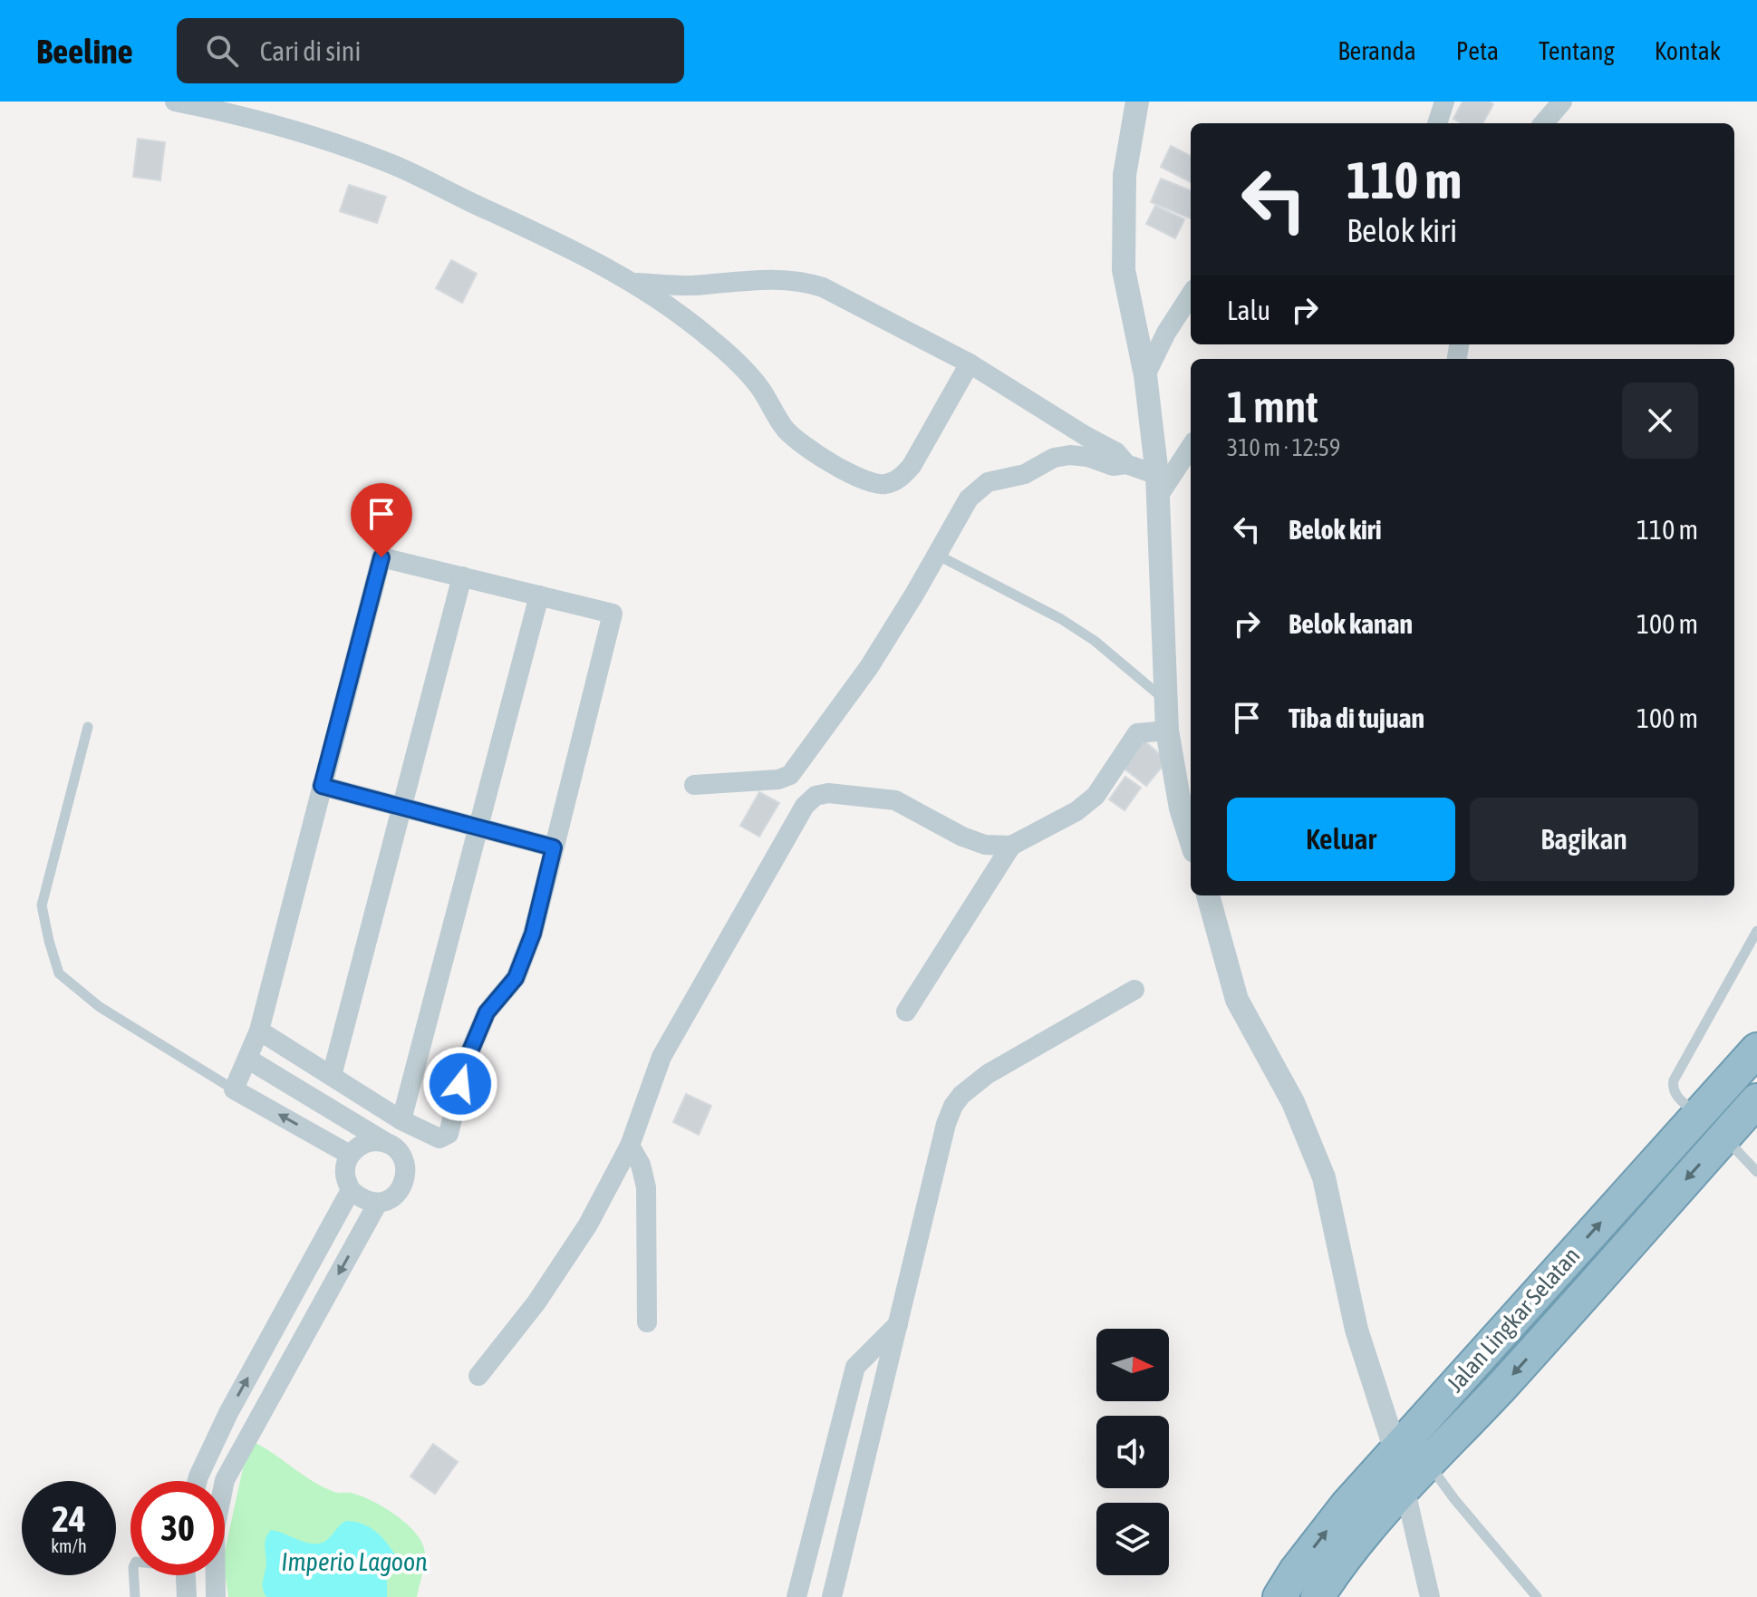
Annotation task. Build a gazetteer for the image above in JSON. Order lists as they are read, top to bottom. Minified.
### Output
{"streets":{"highway":["Jalan Lingkar Selatan"]},"water":["Imperio Lagoon"],"north":"right","page":{"header":"Beeline","search":"Cari di sini","nav":["Beranda","Peta","Tentang","Kontak"],"turn":["110 m","Belok kiri"],"then":"Lalu","heading":["1 mnt","310 m · 12:59"],"list":[{"name":"Belok kiri","value":"110 m"},{"name":"Belok kanan","value":"100 m"},{"name":"Tiba di tujuan","value":"100 m"}],"buttons":["Keluar","Bagikan"],"speed":"24 km/h","limit":"30"}}
